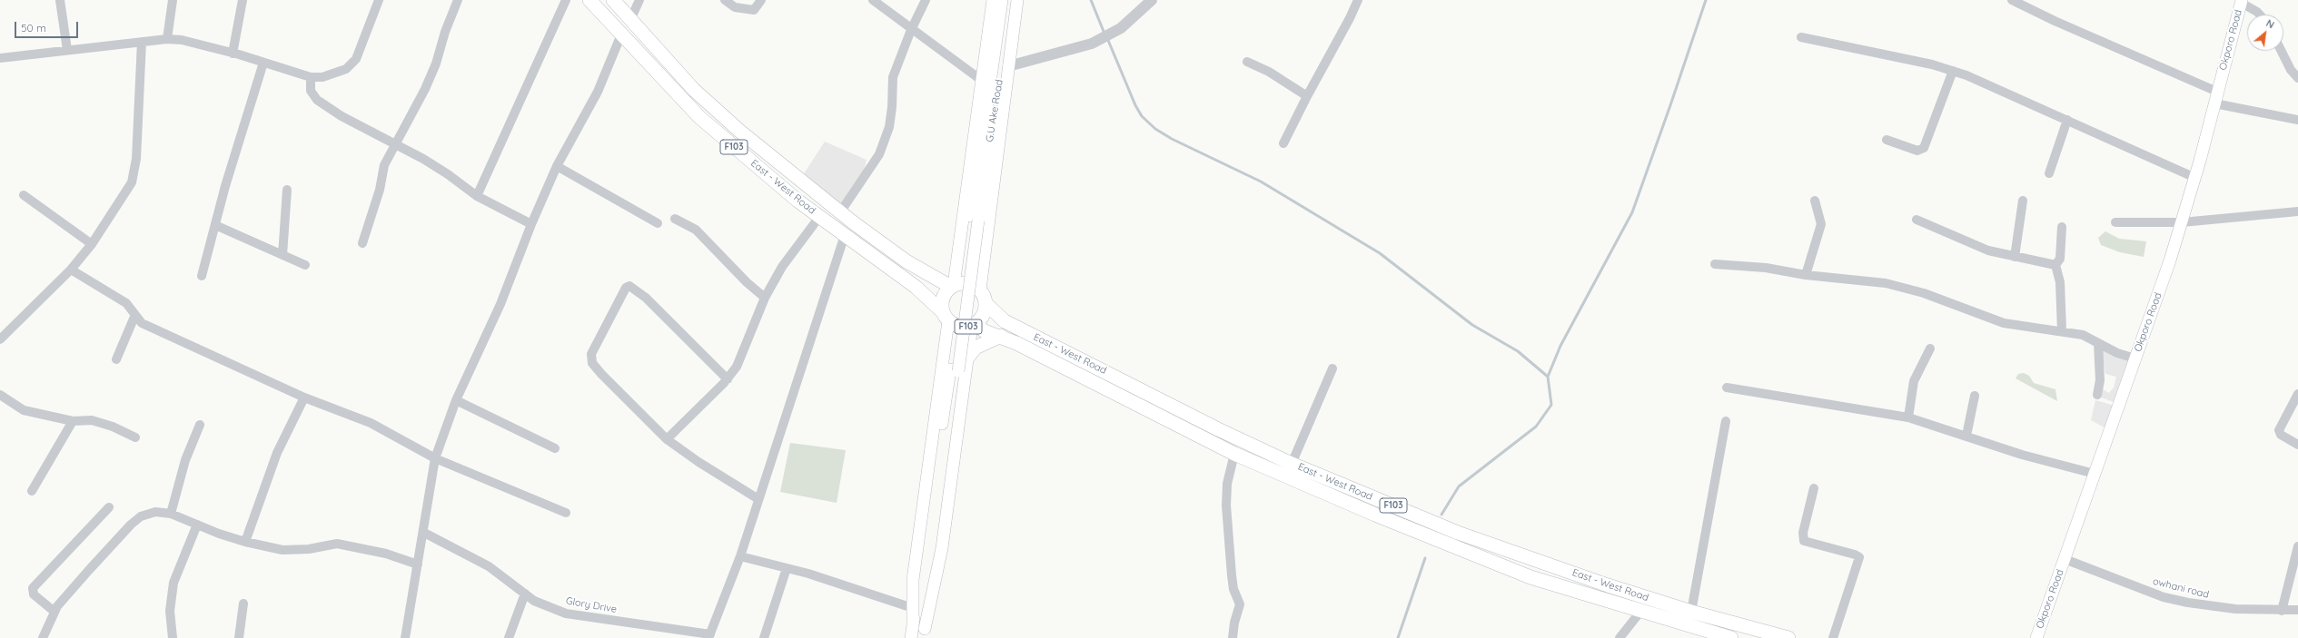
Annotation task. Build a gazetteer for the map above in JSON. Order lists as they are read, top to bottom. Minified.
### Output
{"streets":{"main road":["Okporo Road","G.U Ake Road","F103","East - West Road"],"street":["owhani road","Glory Drive"]},"crossings":[["Okporo Road","owhani road"],["F103","East - West Road"]],"scale_bar":"50 m","north":"top right"}
